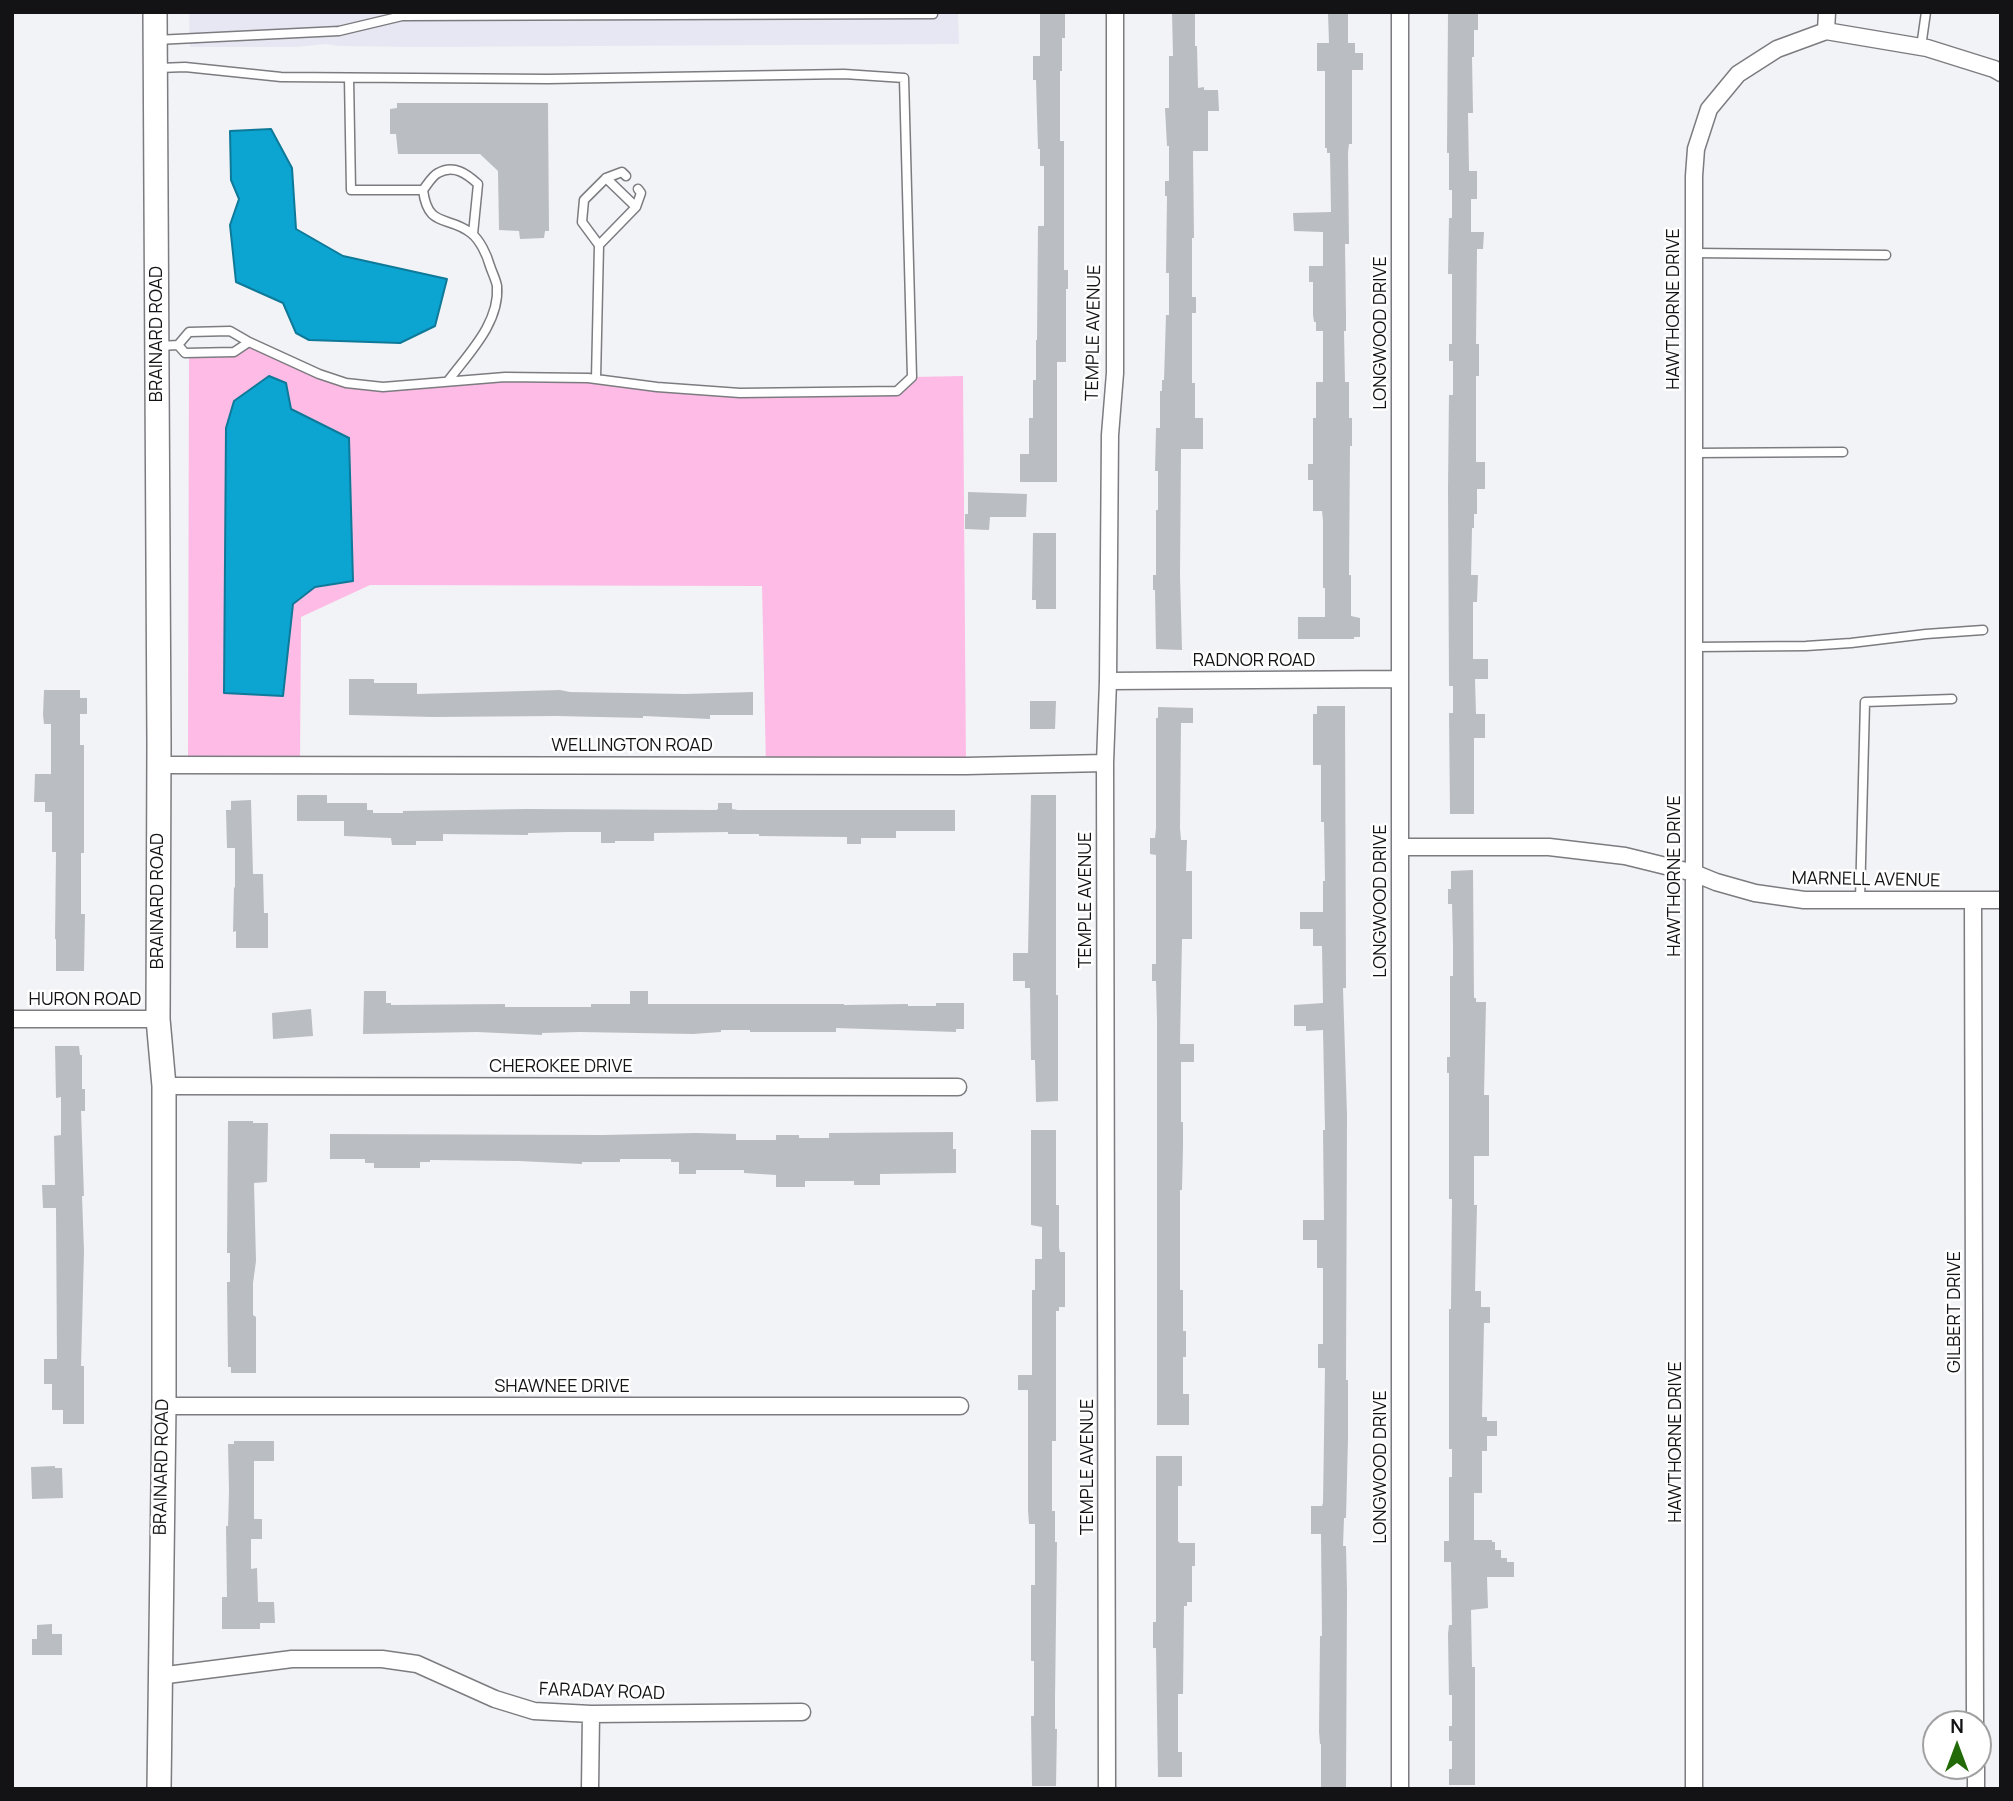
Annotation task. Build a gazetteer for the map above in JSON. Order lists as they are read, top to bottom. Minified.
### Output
{"streets":{"main road":["BRAINARD ROAD"],"street":["HAWTHORNE DRIVE","TEMPLE AVENUE","LONGWOOD DRIVE","RADNOR ROAD","WELLINGTON ROAD","MARNELL AVENUE","HURON ROAD","CHEROKEE DRIVE","GILBERT DRIVE","SHAWNEE DRIVE","FARADAY ROAD"]},"crossings":[["HAWTHORNE DRIVE","MARNELL AVENUE"],["TEMPLE AVENUE","RADNOR ROAD"],["TEMPLE AVENUE","WELLINGTON ROAD"],["LONGWOOD DRIVE","RADNOR ROAD"],["LONGWOOD DRIVE","MARNELL AVENUE"],["BRAINARD ROAD","WELLINGTON ROAD"],["BRAINARD ROAD","HURON ROAD"],["BRAINARD ROAD","CHEROKEE DRIVE"],["BRAINARD ROAD","SHAWNEE DRIVE"],["BRAINARD ROAD","FARADAY ROAD"],["MARNELL AVENUE","GILBERT DRIVE"]],"north":"top"}
